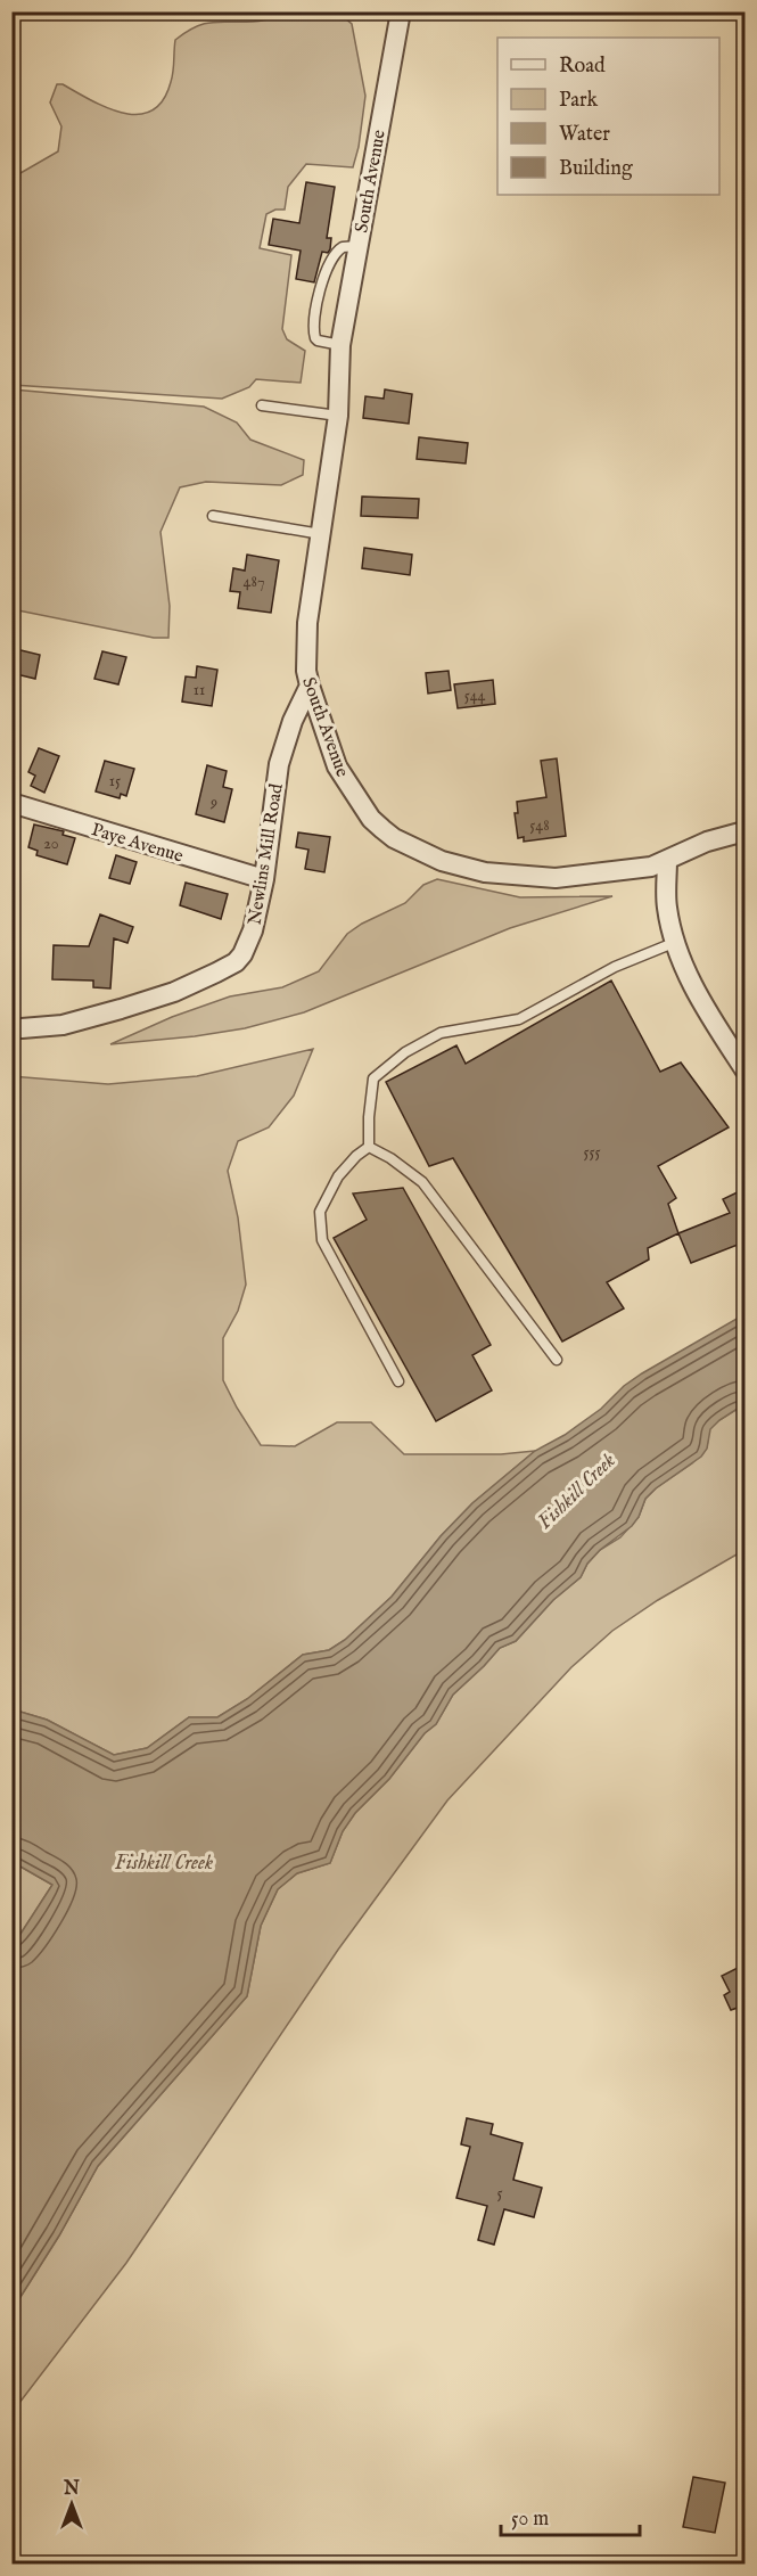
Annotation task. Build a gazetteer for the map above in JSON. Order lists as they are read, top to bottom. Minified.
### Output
{"streets":{"street":["South Avenue","Paye Avenue","Newlins Mill Road"]},"crossings":[["South Avenue","Newlins Mill Road"],["Paye Avenue","Newlins Mill Road"]],"water":["Fishkill Creek"],"house_numbers":["487","11","544","15","9","548","20","555","5"],"legend":["Road","Park","Water","Building"],"scale_bar":"50 m","north":"top"}
